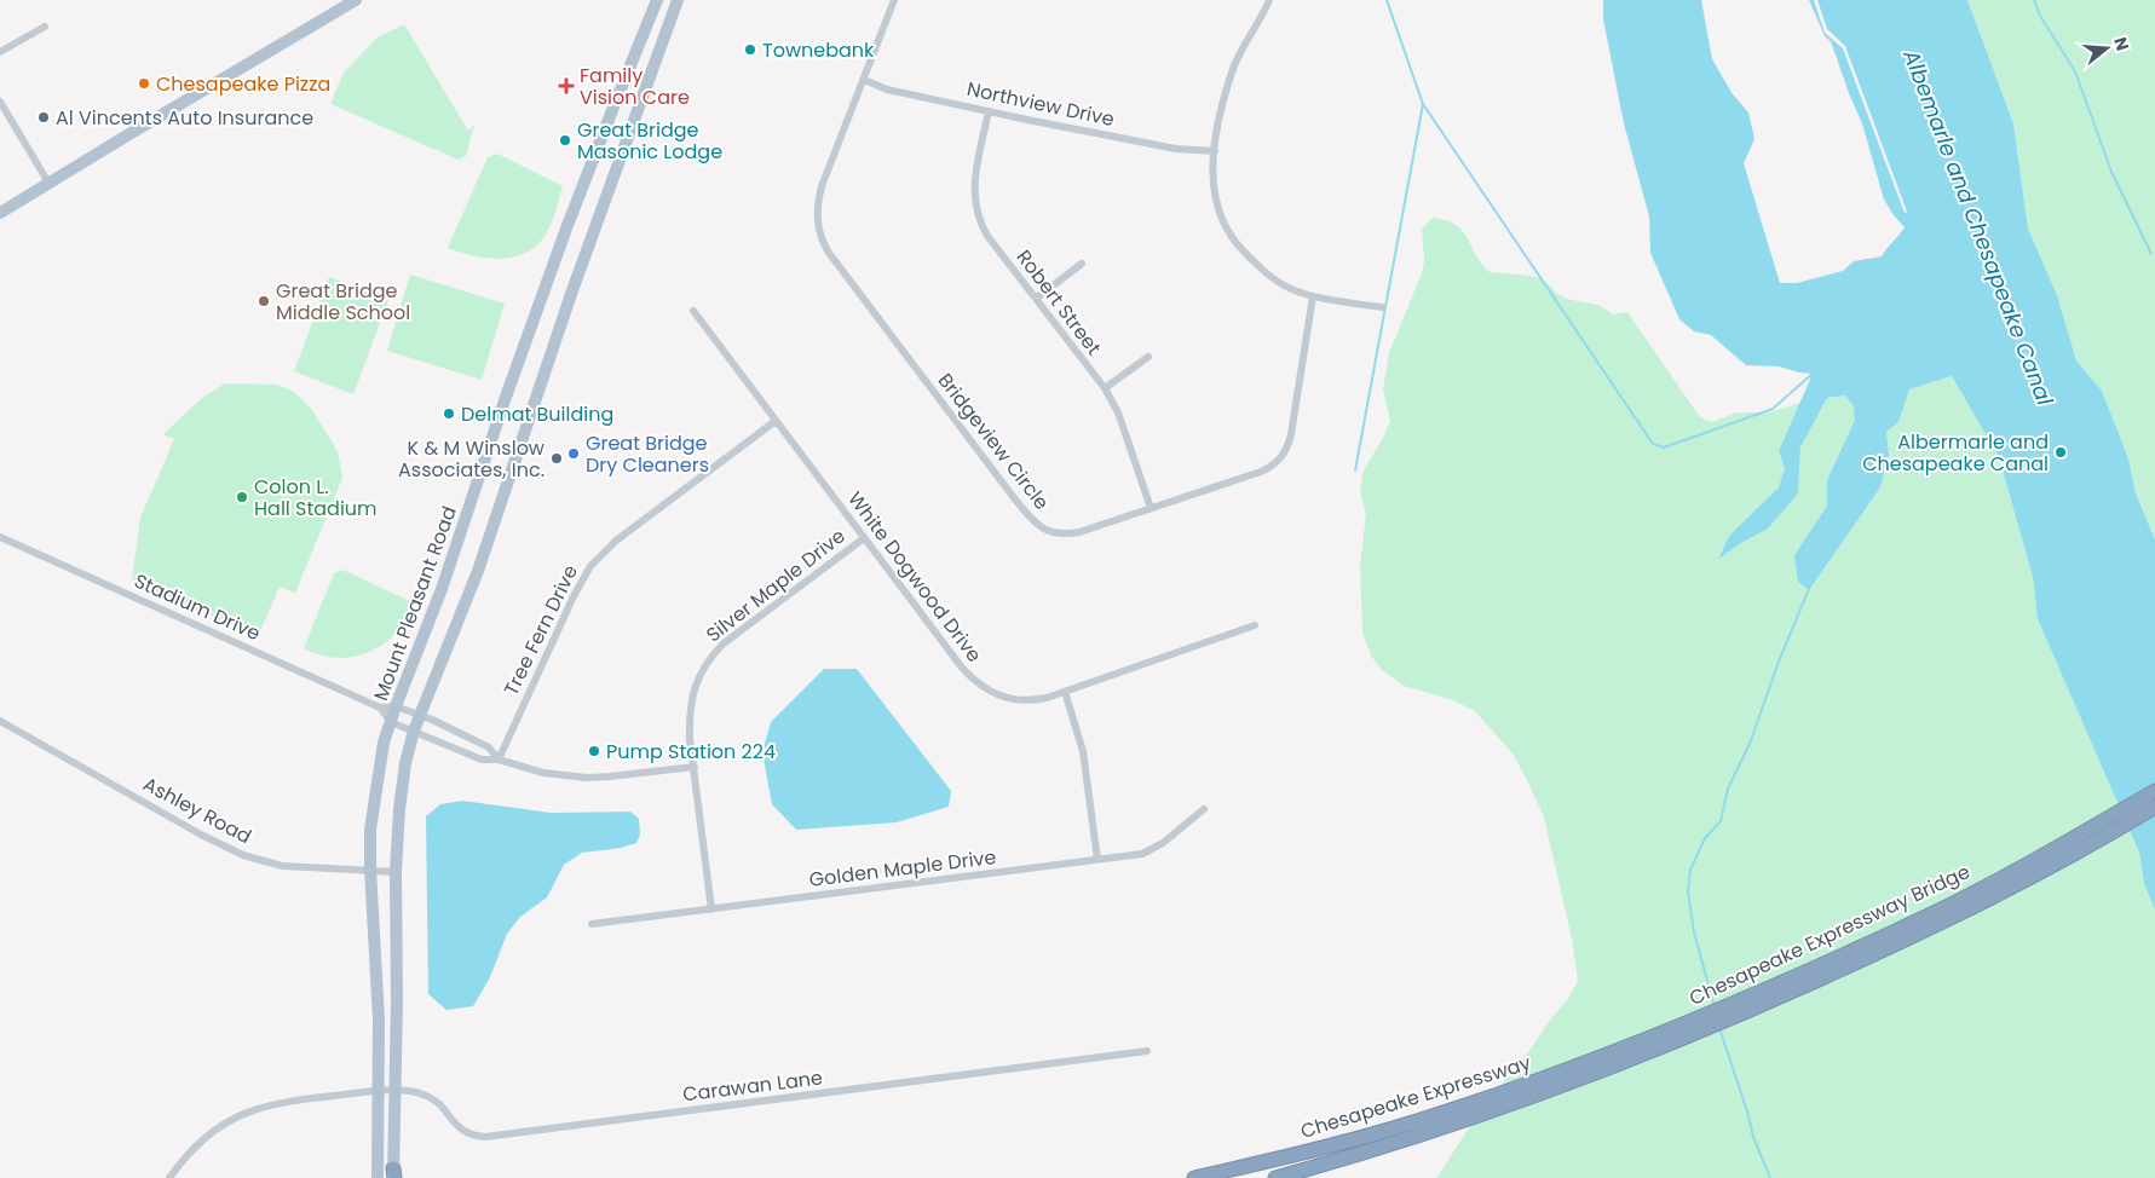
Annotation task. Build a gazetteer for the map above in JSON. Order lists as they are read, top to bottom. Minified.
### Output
{"streets":{"highway":["Chesapeake Expressway Bridge","Chesapeake Expressway"],"main road":["Mount Pleasant Road"],"street":["Northview Drive","Robert Street","Bridgeview Circle","White Dogwood Drive","Silver Maple Drive","Stadium Drive","Tree Fern Drive","Ashley Road","Golden Maple Drive","Carawan Lane"]},"crossings":[["Northview Drive","Robert Street"],["Northview Drive","Bridgeview Circle"],["Robert Street","Bridgeview Circle"],["White Dogwood Drive","Silver Maple Drive"],["White Dogwood Drive","Tree Fern Drive"],["Silver Maple Drive","Stadium Drive"],["Silver Maple Drive","Golden Maple Drive"],["Mount Pleasant Road","Stadium Drive"],["Mount Pleasant Road","Ashley Road"],["Mount Pleasant Road","Carawan Lane"],["Stadium Drive","Tree Fern Drive"],["Chesapeake Expressway Bridge","Chesapeake Expressway"]],"water":["Albemarle and Chesapeake Canal"],"places":{"other":["Townebank","Chesapeake Pizza","Al Vincents Auto Insurance","Great Bridge Masonic Lodge","Great Bridge Middle School","Delmat Building","Albermarle and Chesapeake Canal","Great Bridge Dry Cleaners","K & M Winslow Associates, Inc.","Colon L. Hall Stadium","Pump Station 224"],"health":["Family Vision Care"]},"north":"right"}
